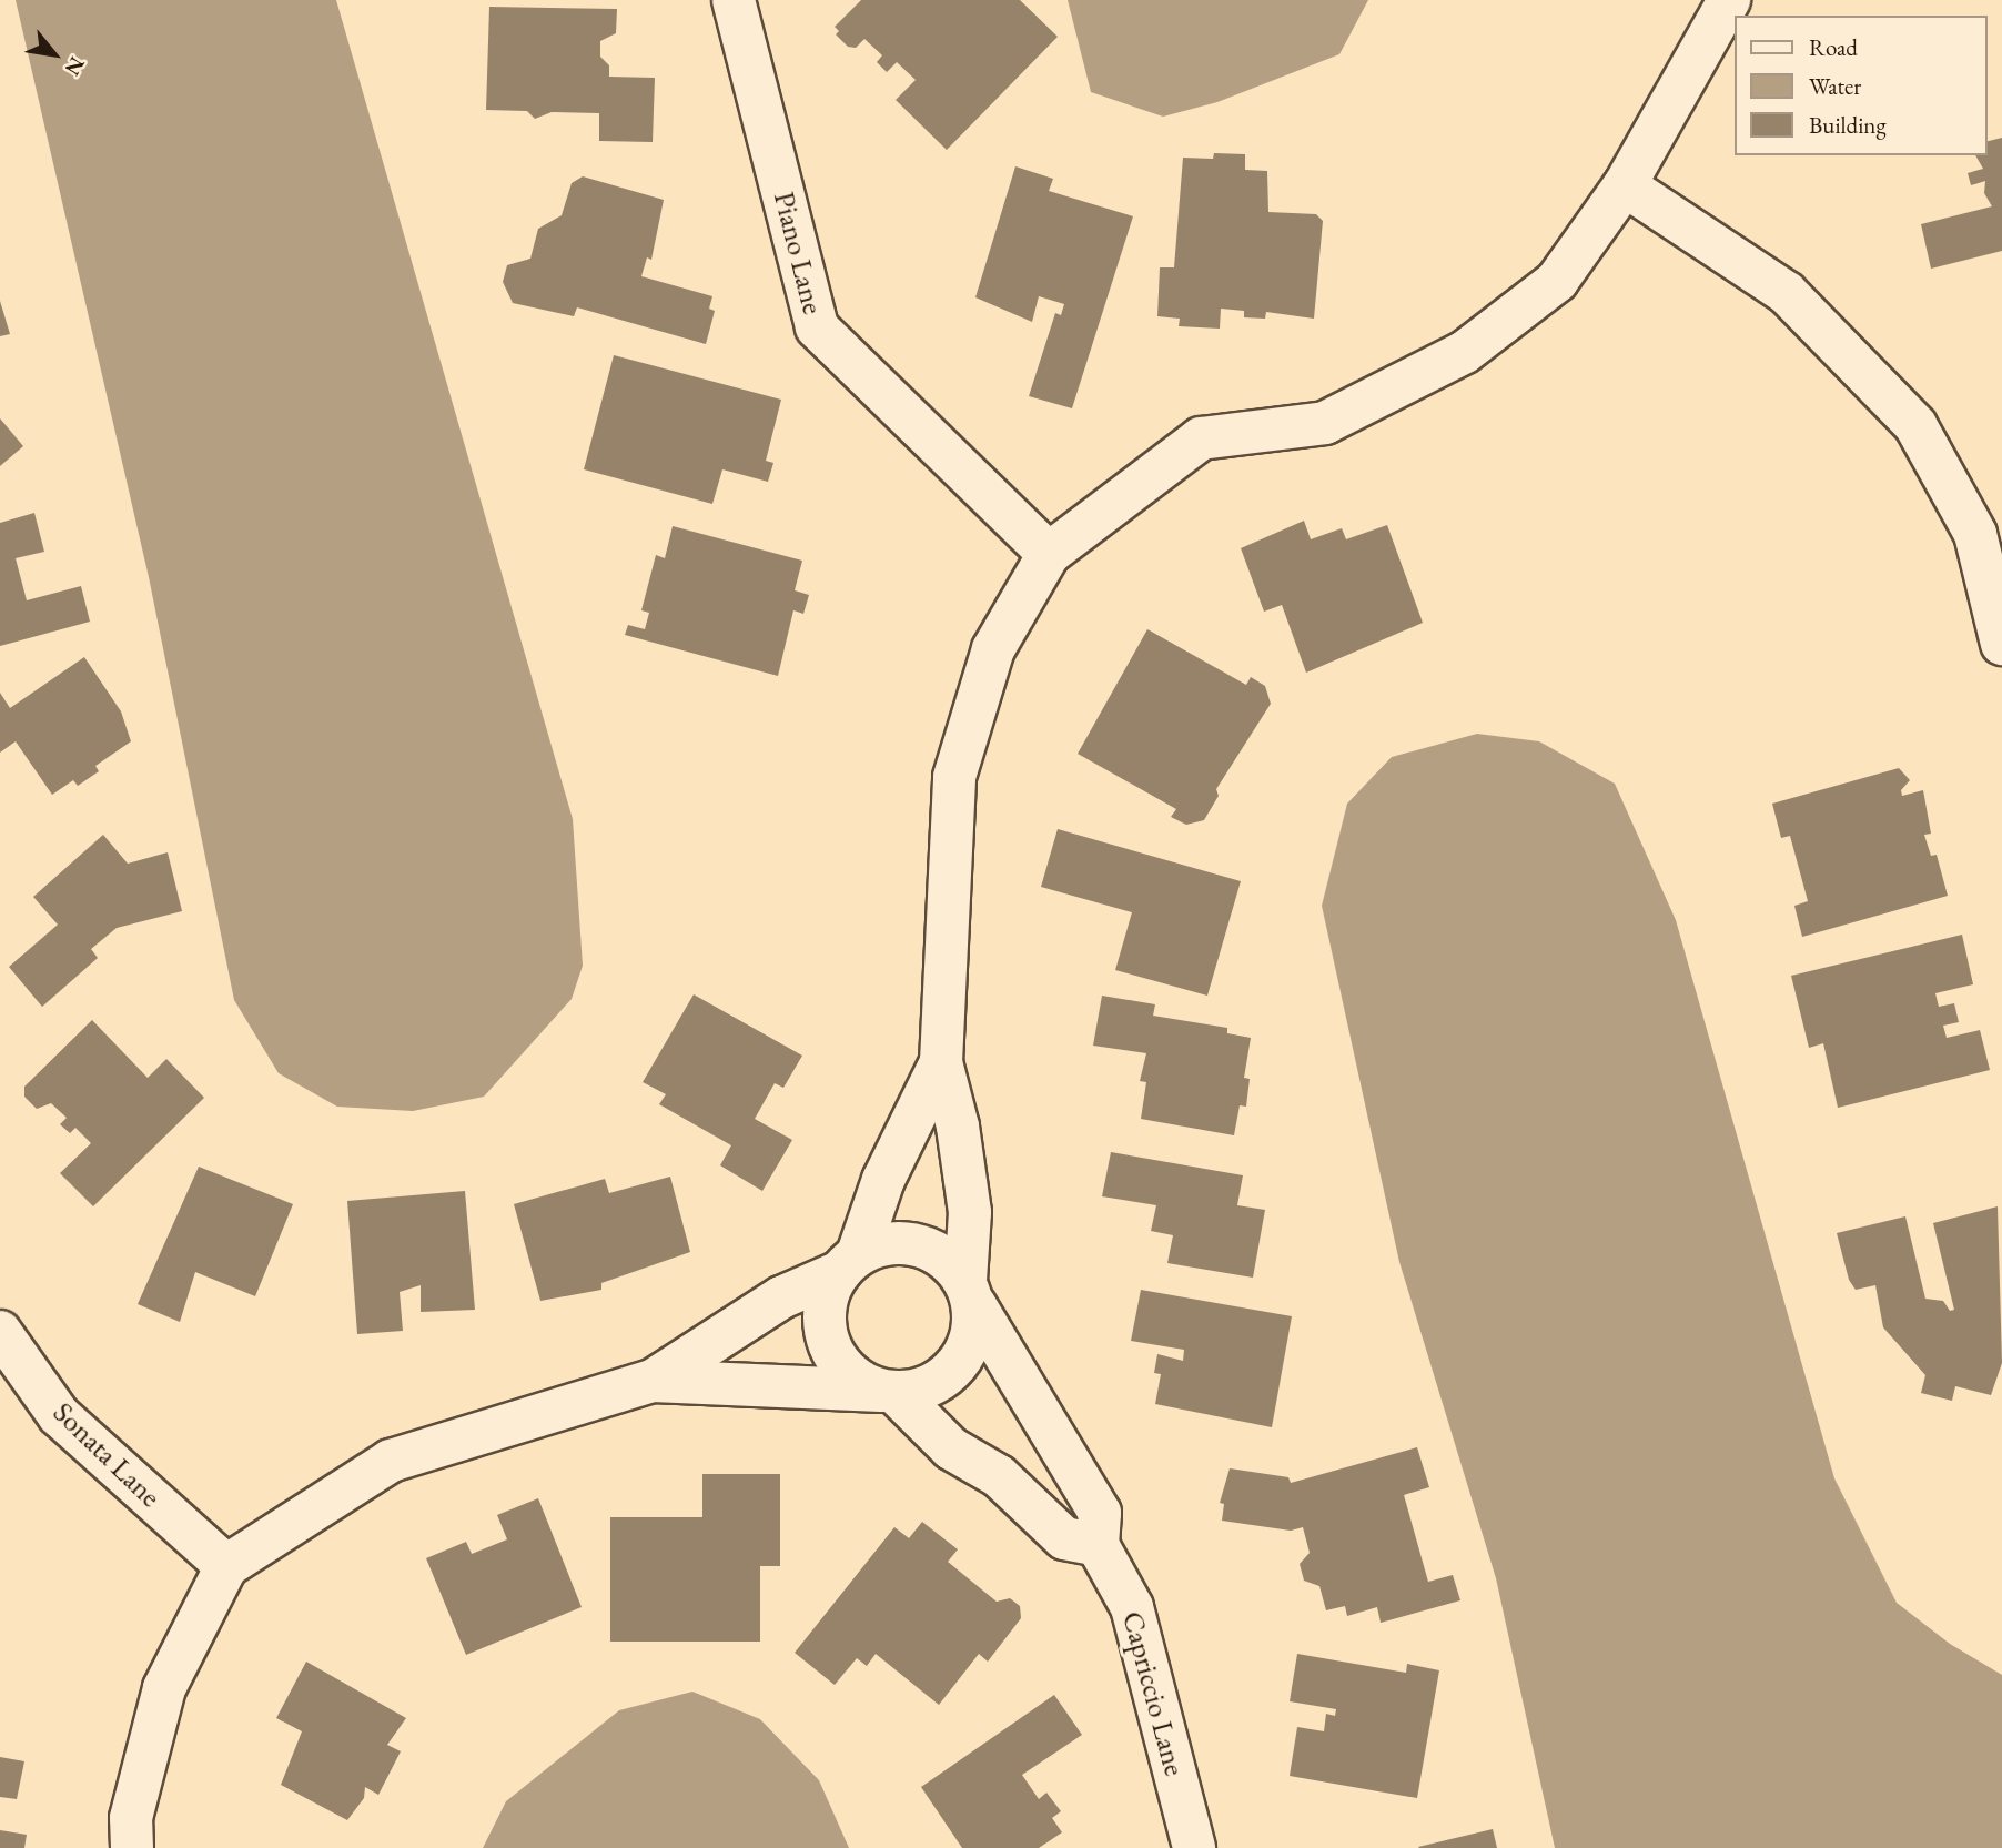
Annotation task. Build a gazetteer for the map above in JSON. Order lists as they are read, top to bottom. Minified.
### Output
{"streets":{"street":["Piano Lane","Sonata Lane","Capriccio Lane"]},"legend":["Road","Water","Building"],"north":"bottom right"}
